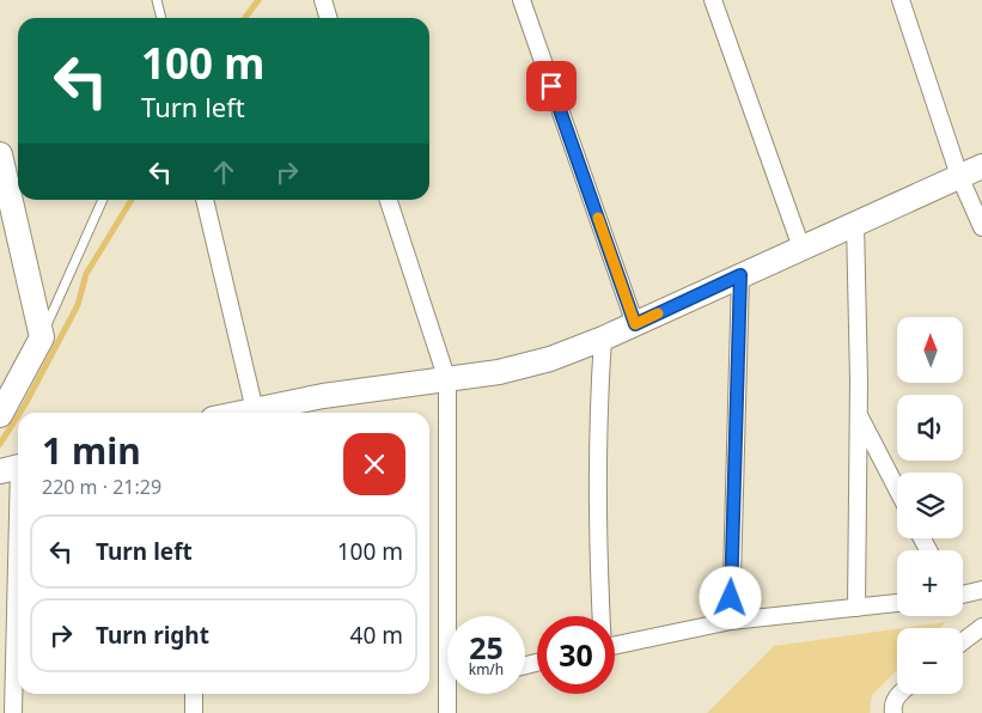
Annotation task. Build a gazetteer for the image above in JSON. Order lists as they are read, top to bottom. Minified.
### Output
{"north":"top","page":{"turn":["100 m","Turn left"],"map_buttons":["+","−"],"heading":["1 min","220 m · 21:29"],"list":[{"name":"Turn left","value":"100 m"},{"name":"Turn right","value":"40 m"}],"speed":"25 km/h","limit":"30"}}
